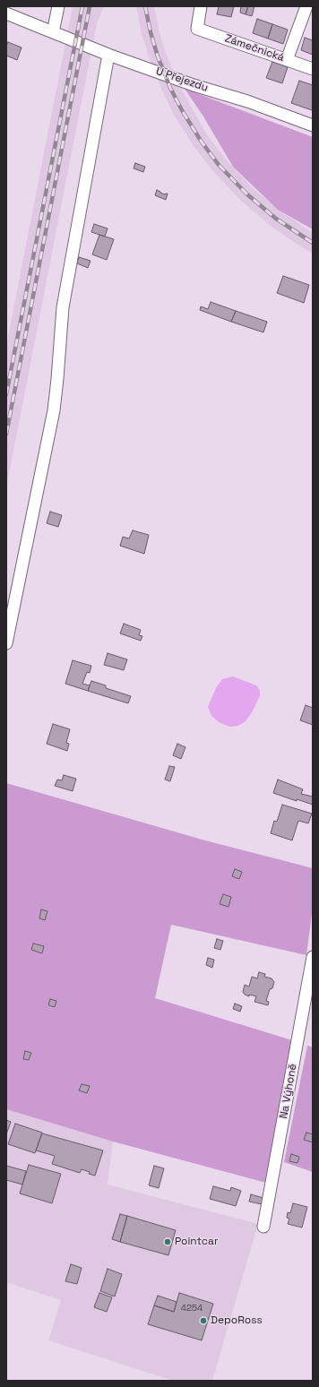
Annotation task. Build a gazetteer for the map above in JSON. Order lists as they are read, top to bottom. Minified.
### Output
{"streets":{"street":["Zámečnická","U Přejezdu","Na Výhoně"]},"places":["Pointcar","DepoRoss"],"house_numbers":["4254"]}
